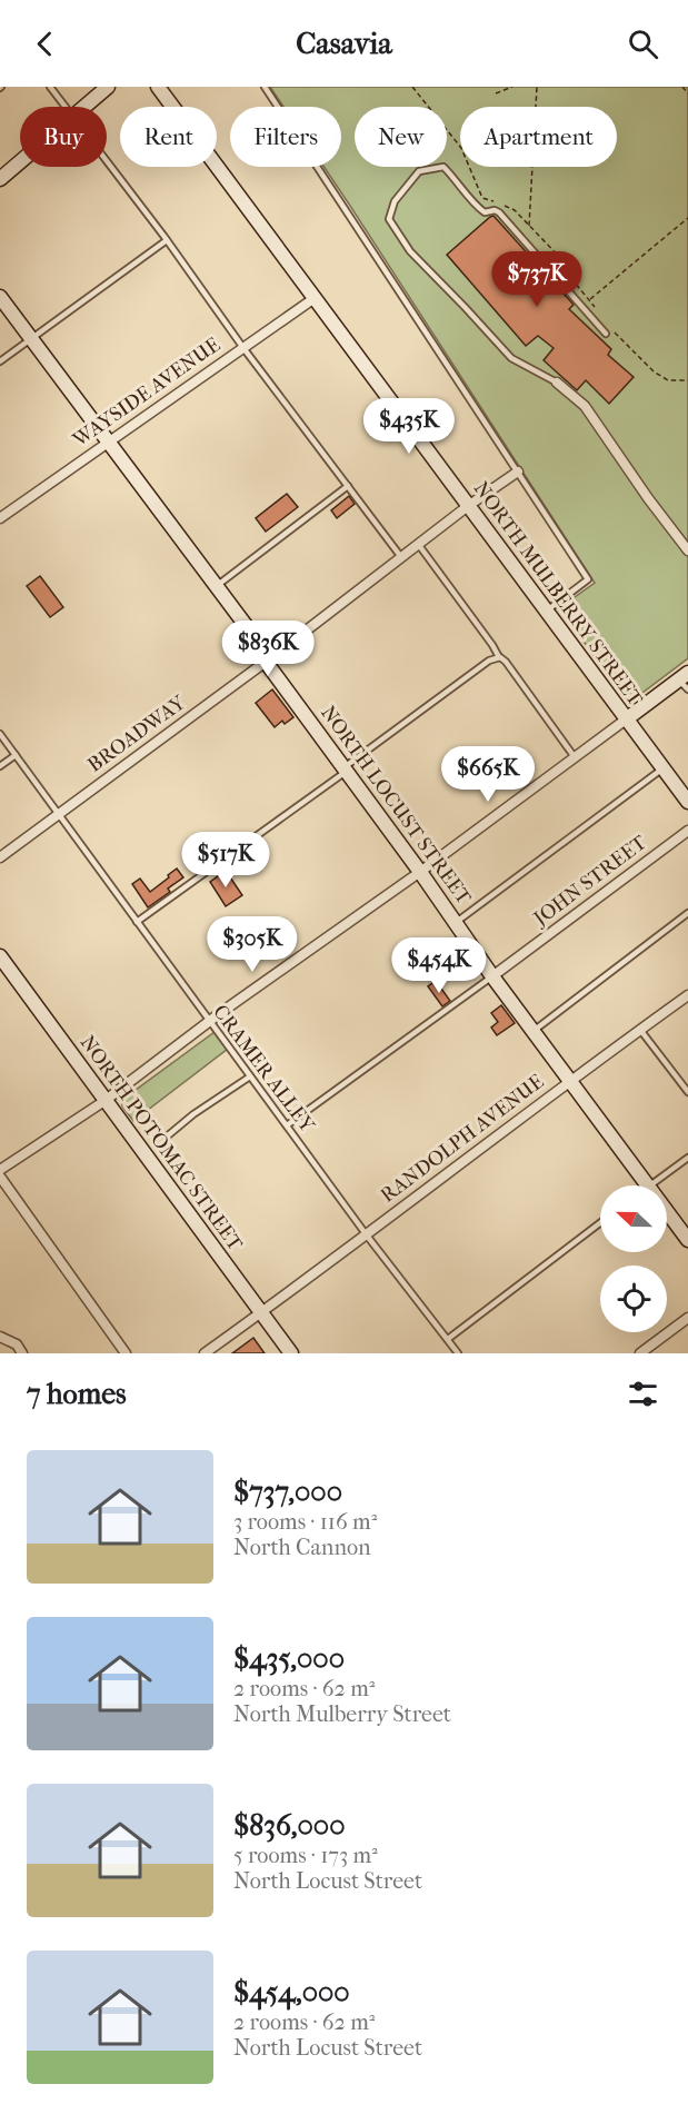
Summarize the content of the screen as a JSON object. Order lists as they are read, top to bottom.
{
  "streets": {
    "main road": ["NORTH MULBERRY STREET", "NORTH LOCUST STREET", "NORTH POTOMAC STREET"],
    "street": [
      "WAYSIDE AVENUE",
      "BROADWAY",
      "JOHN STREET",
      "RANDOLPH AVENUE"
    ],
    "lane": ["CRAMER ALLEY"]
  },
  "crossings": [
    ["WAYSIDE AVENUE", "NORTH MULBERRY STREET"],
    ["WAYSIDE AVENUE", "NORTH LOCUST STREET"],
    ["NORTH MULBERRY STREET", "BROADWAY"],
    ["BROADWAY", "NORTH LOCUST STREET"],
    ["BROADWAY", "CRAMER ALLEY"],
    ["NORTH LOCUST STREET", "JOHN STREET"],
    ["NORTH LOCUST STREET", "RANDOLPH AVENUE"],
    ["JOHN STREET", "CRAMER ALLEY"],
    ["CRAMER ALLEY", "RANDOLPH AVENUE"],
    ["RANDOLPH AVENUE", "NORTH POTOMAC STREET"]
  ],
  "north": "left",
  "page": {
    "header": "Casavia",
    "chip": [
      "Buy",
      "Rent",
      "Filters",
      "New",
      "Apartment"
    ],
    "price": [
      "$737K",
      "$435K",
      "$836K",
      "$665K",
      "$517K",
      "$305K",
      "$454K"
    ],
    "heading": "7 homes",
    "list": [
      {
        "name": "$737,000",
        "note": "3 rooms · 116 m² · North Cannon"
      },
      {
        "name": "$435,000",
        "note": "2 rooms · 62 m² · North Mulberry Street"
      },
      {
        "name": "$836,000",
        "note": "5 rooms · 173 m² · North Locust Street"
      },
      {
        "name": "$454,000",
        "note": "2 rooms · 62 m² · North Locust Street"
      }
    ]
  }
}
